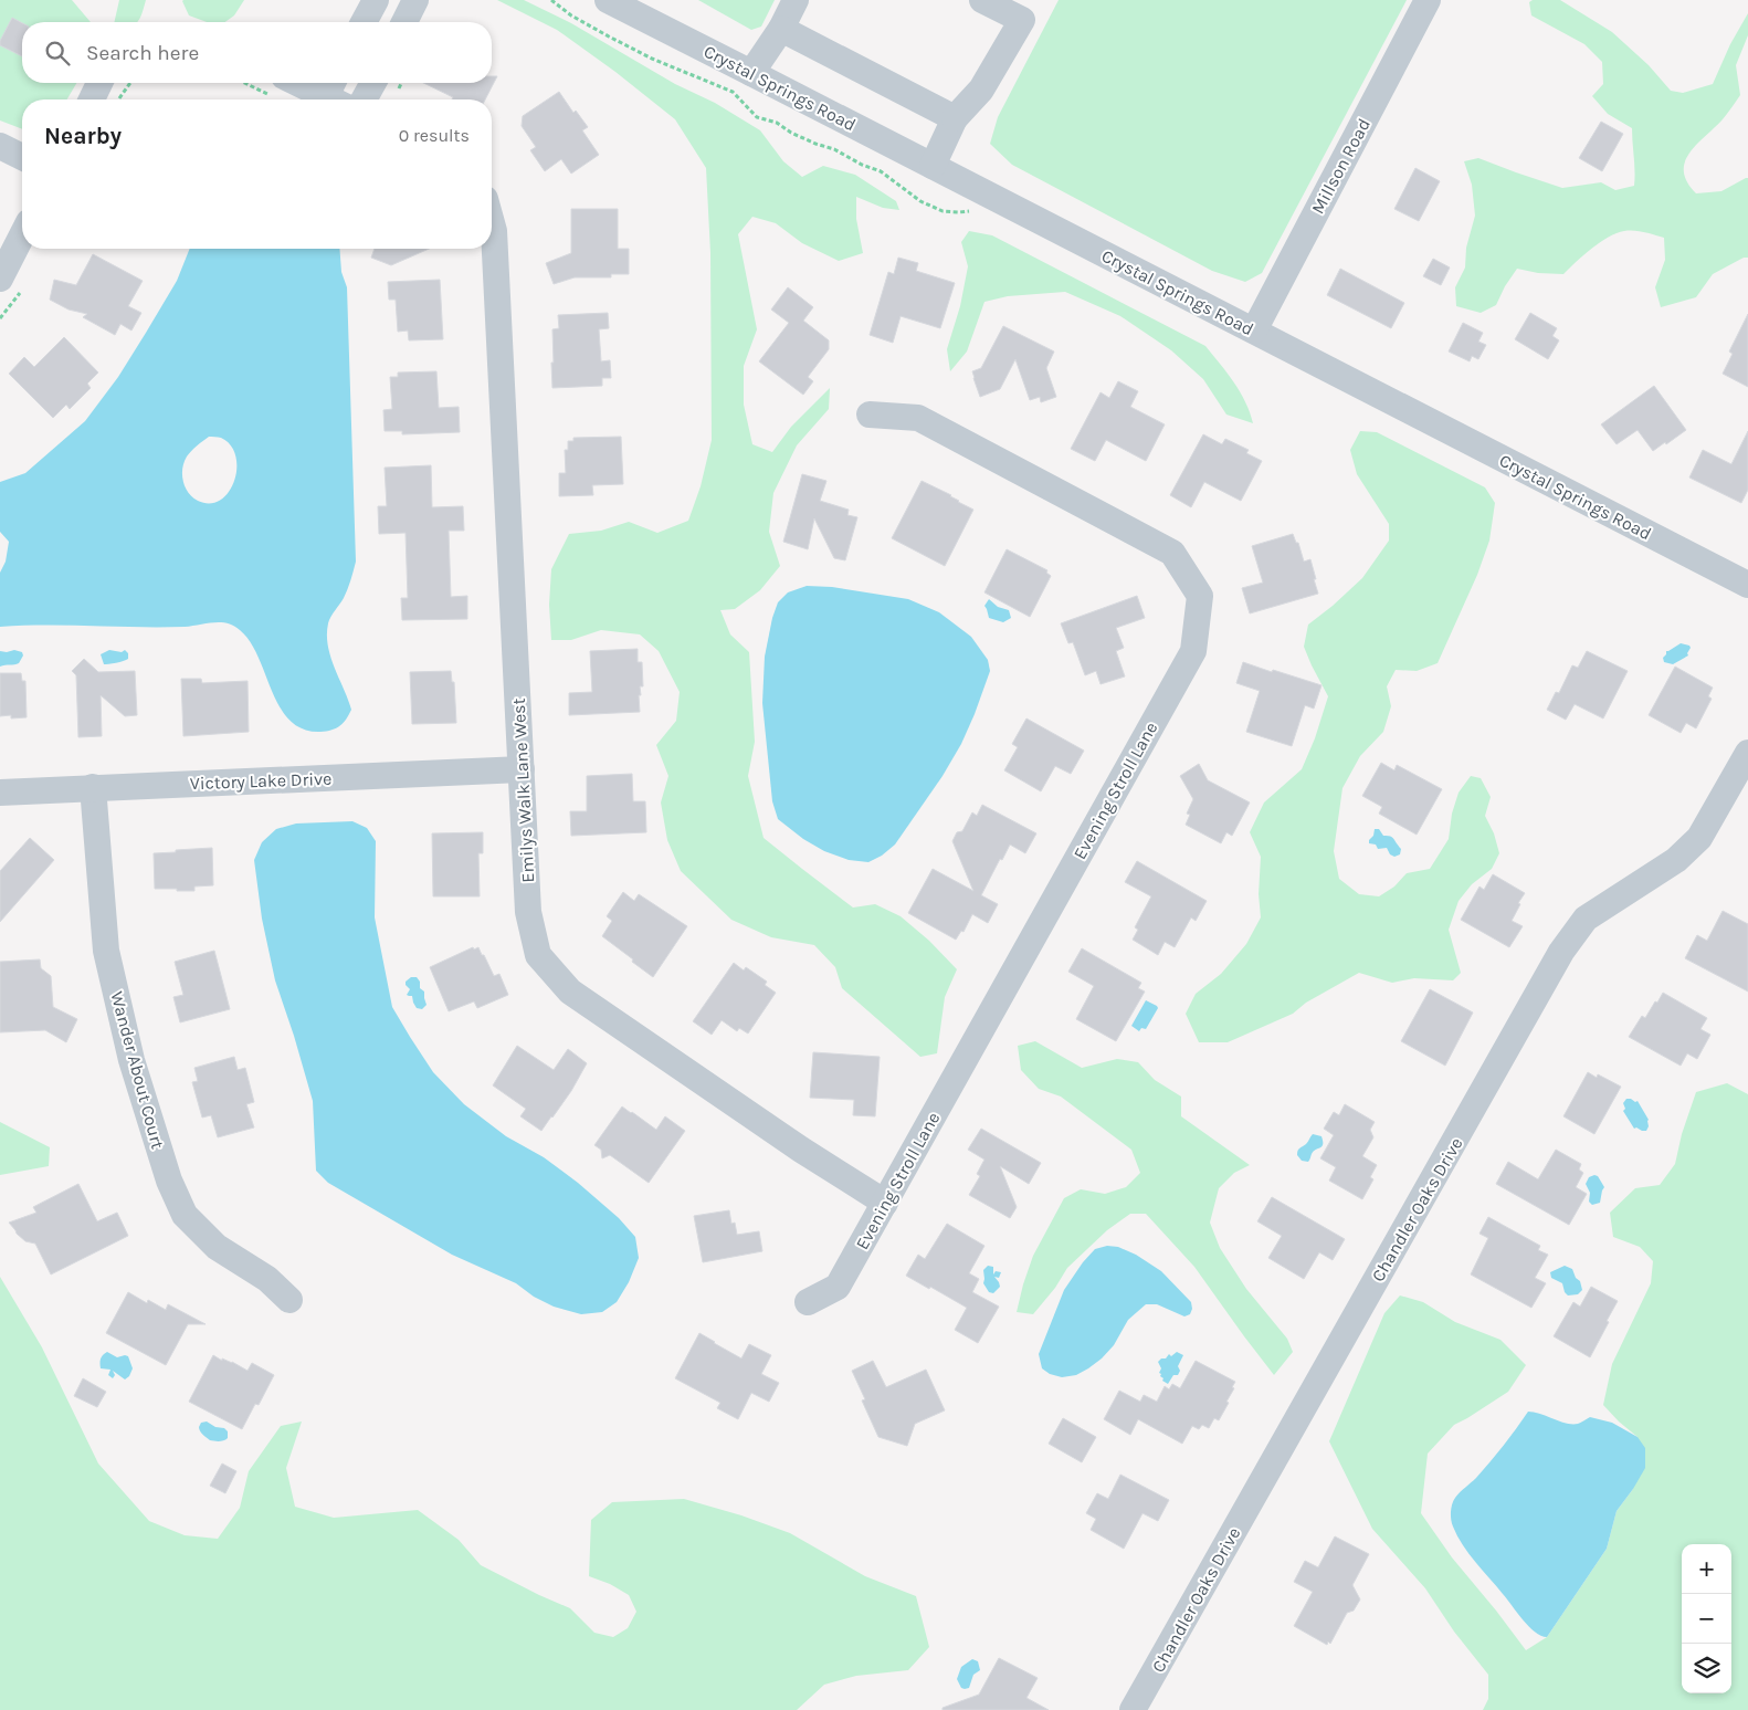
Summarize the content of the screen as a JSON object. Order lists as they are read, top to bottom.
{
  "streets": {
    "street": [
      "Crystal Springs Road",
      "Millson Road",
      "Victory Lake Drive",
      "Emilys Walk Lane West",
      "Evening Stroll Lane",
      "Wander About Court",
      "Chandler Oaks Drive"
    ]
  },
  "crossings": [
    ["Crystal Springs Road", "Millson Road"],
    ["Victory Lake Drive", "Emilys Walk Lane West"],
    ["Victory Lake Drive", "Wander About Court"],
    ["Emilys Walk Lane West", "Evening Stroll Lane"]
  ],
  "page": {
    "search": "Search here",
    "heading": ["Nearby", "0 results"],
    "map_buttons": ["+", "−"]
  }
}
